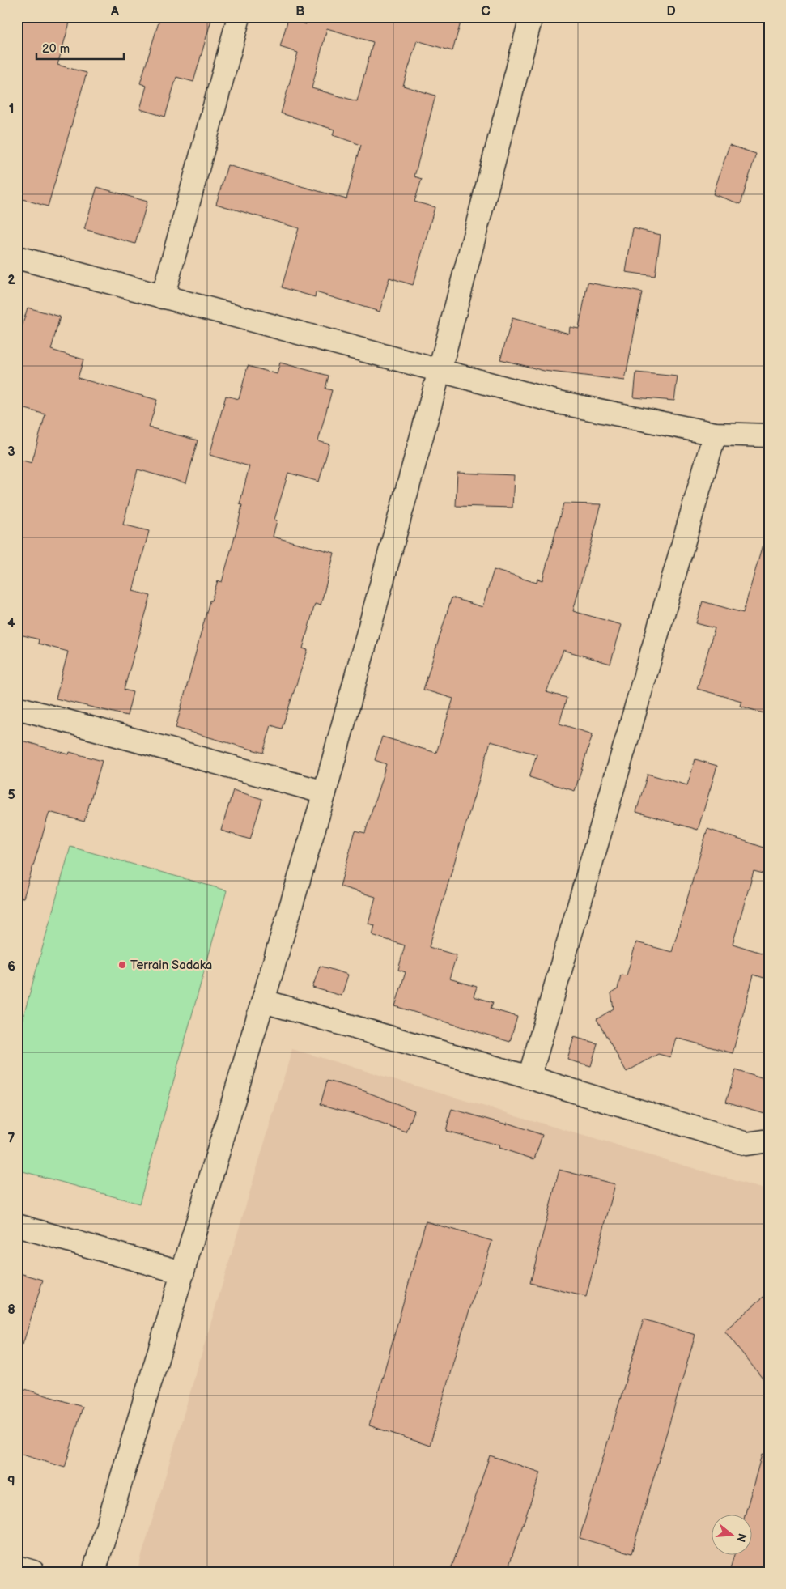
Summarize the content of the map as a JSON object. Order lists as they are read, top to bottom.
{
  "places": ["Terrain Sadaka"],
  "scale_bar": "20 m",
  "north": "right",
  "grid": {
    "columns": [
      "A",
      "B",
      "C",
      "D"
    ],
    "rows": [
      "1",
      "2",
      "3",
      "4",
      "5",
      "6",
      "7",
      "8",
      "9"
    ]
  }
}
